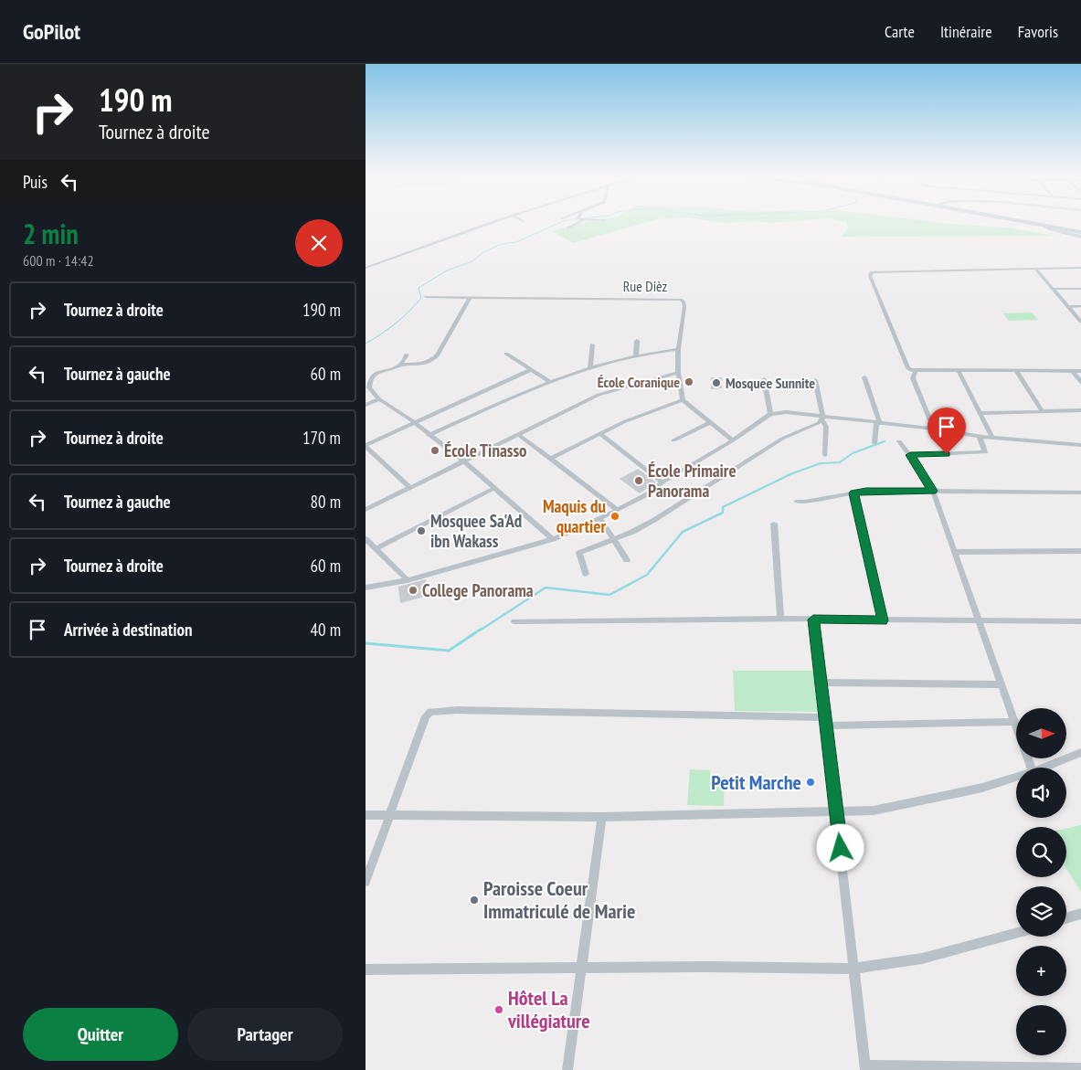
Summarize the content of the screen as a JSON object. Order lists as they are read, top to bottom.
{
  "streets": {
    "street": ["Rue Dièz"]
  },
  "places": [
    "École Coranique",
    "Mosquee Sunnite",
    "École Tinasso",
    "École Primaire Panorama",
    "Maquis du quartier",
    "Mosquee Sa'Ad ibn Wakass",
    "College Panorama",
    "Petit Marche",
    "Paroisse Coeur Immatriculé de Marie",
    "Hôtel La villégiature"
  ],
  "north": "right",
  "page": {
    "header": "GoPilot",
    "nav": ["Carte", "Itinéraire", "Favoris"],
    "turn": ["190 m", "Tournez à droite"],
    "then": "Puis",
    "heading": ["2 min", "600 m · 14:42"],
    "list": [
      {
        "name": "Tournez à droite",
        "value": "190 m"
      },
      {
        "name": "Tournez à gauche",
        "value": "60 m"
      },
      {
        "name": "Tournez à droite",
        "value": "170 m"
      },
      {
        "name": "Tournez à gauche",
        "value": "80 m"
      },
      {
        "name": "Tournez à droite",
        "value": "60 m"
      },
      {
        "name": "Arrivée à destination",
        "value": "40 m"
      }
    ],
    "map_buttons": ["+", "−"],
    "buttons": ["Quitter", "Partager"]
  }
}
